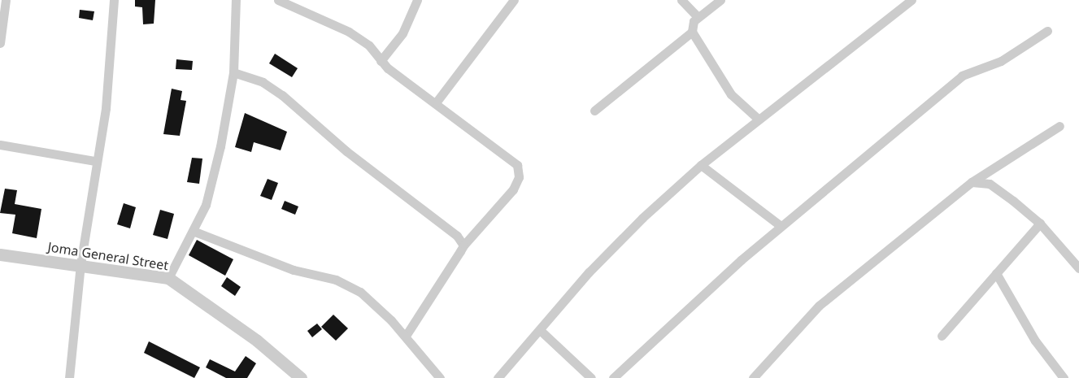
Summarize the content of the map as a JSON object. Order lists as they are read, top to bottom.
{
  "streets": {
    "street": ["Joma General Street"]
  }
}
